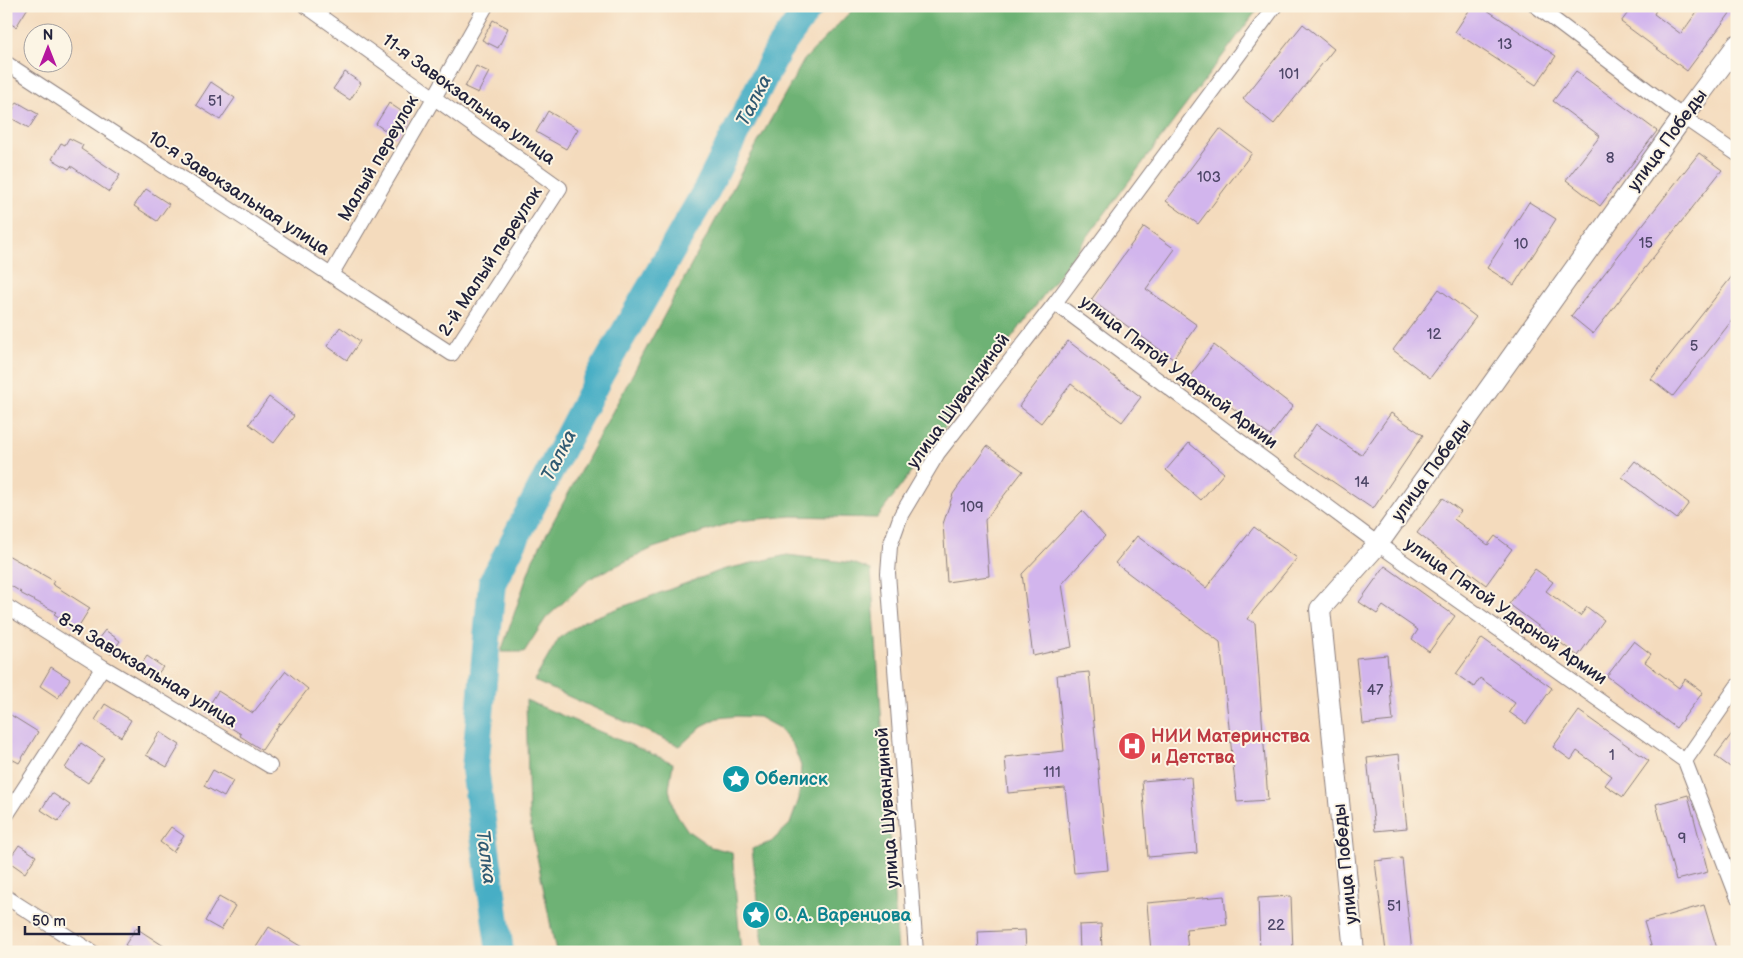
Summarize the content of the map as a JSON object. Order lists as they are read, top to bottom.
{
  "streets": {
    "street": [
      "11-я Завокзальная улица",
      "улица Победы",
      "Малый переулок",
      "10-я Завокзальная улица",
      "2-й Малый переулок",
      "улица Пятой Ударной Армии",
      "улица Шувандиной",
      "8-я Завокзальная улица"
    ]
  },
  "crossings": [
    ["11-я Завокзальная улица", "Малый переулок"],
    ["11-я Завокзальная улица", "2-й Малый переулок"],
    ["улица Победы", "улица Пятой Ударной Армии"],
    ["Малый переулок", "10-я Завокзальная улица"],
    ["10-я Завокзальная улица", "2-й Малый переулок"],
    ["улица Пятой Ударной Армии", "улица Шувандиной"]
  ],
  "water": ["Талка"],
  "places": {
    "hospital": ["НИИ Материнства и Детства"],
    "place": ["Обелиск", "О. А. Варенцова"]
  },
  "house_numbers": [
    "13",
    "101",
    "51",
    "8",
    "103",
    "15",
    "10",
    "12",
    "5",
    "14",
    "109",
    "47",
    "1",
    "111",
    "9",
    "51",
    "22"
  ],
  "scale_bar": "50 m",
  "north": "top"
}
